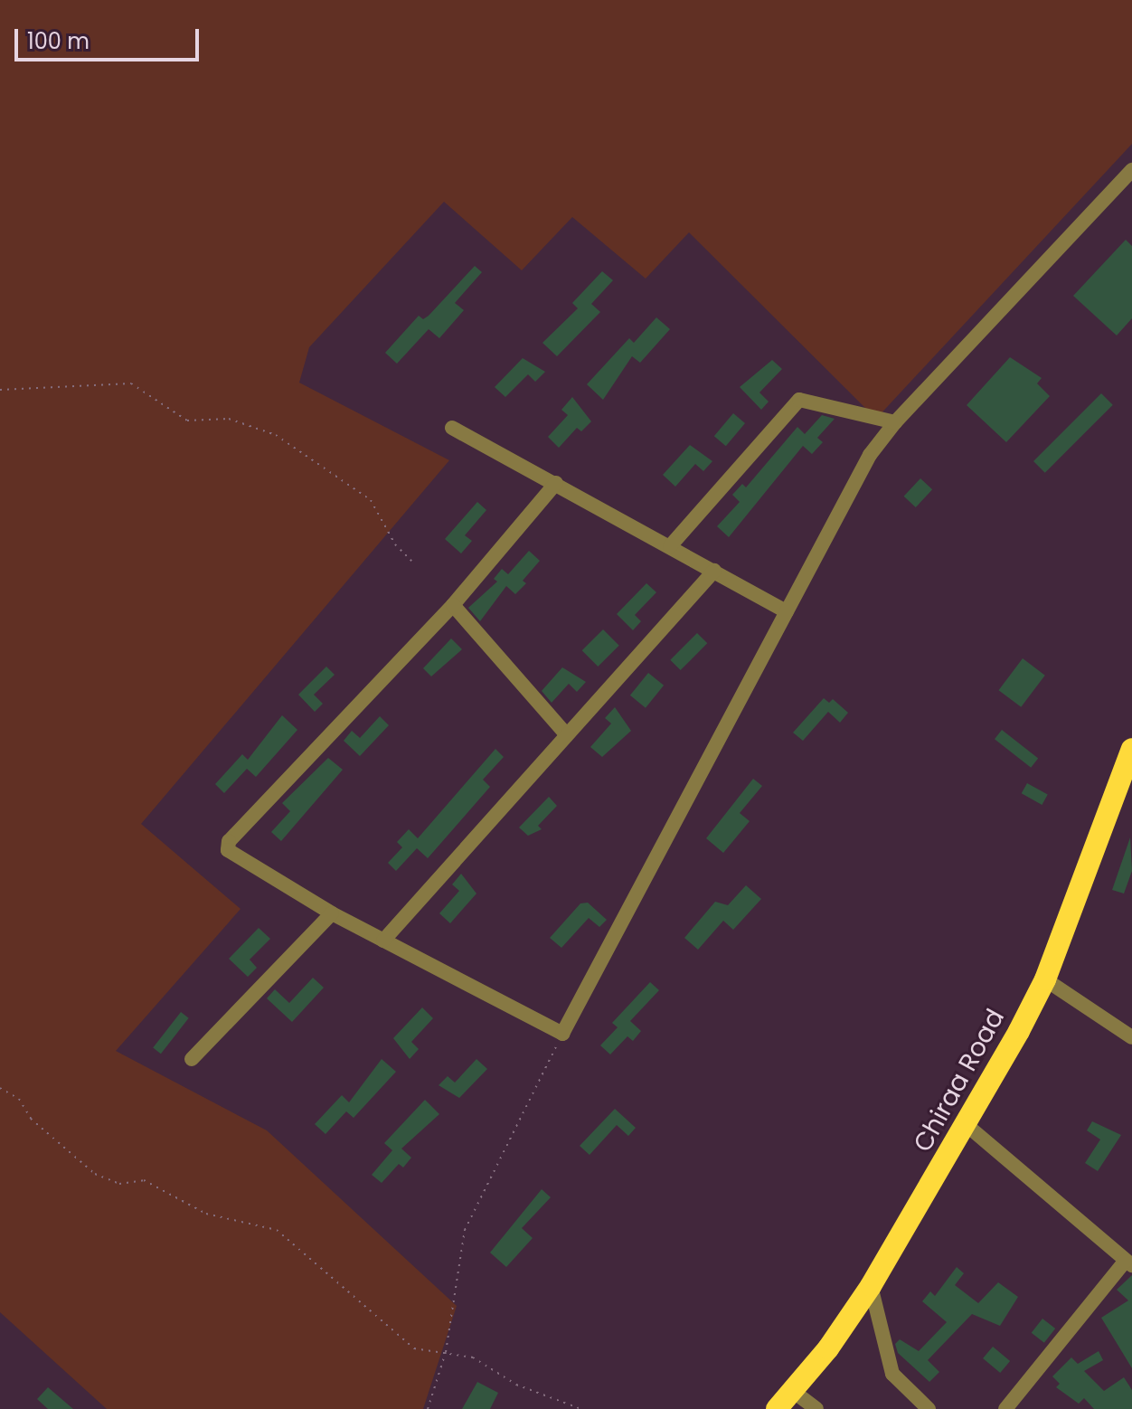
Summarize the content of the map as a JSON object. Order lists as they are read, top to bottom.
{
  "streets": {
    "highway": ["Chiraa Road"]
  },
  "scale_bar": "100 m"
}
